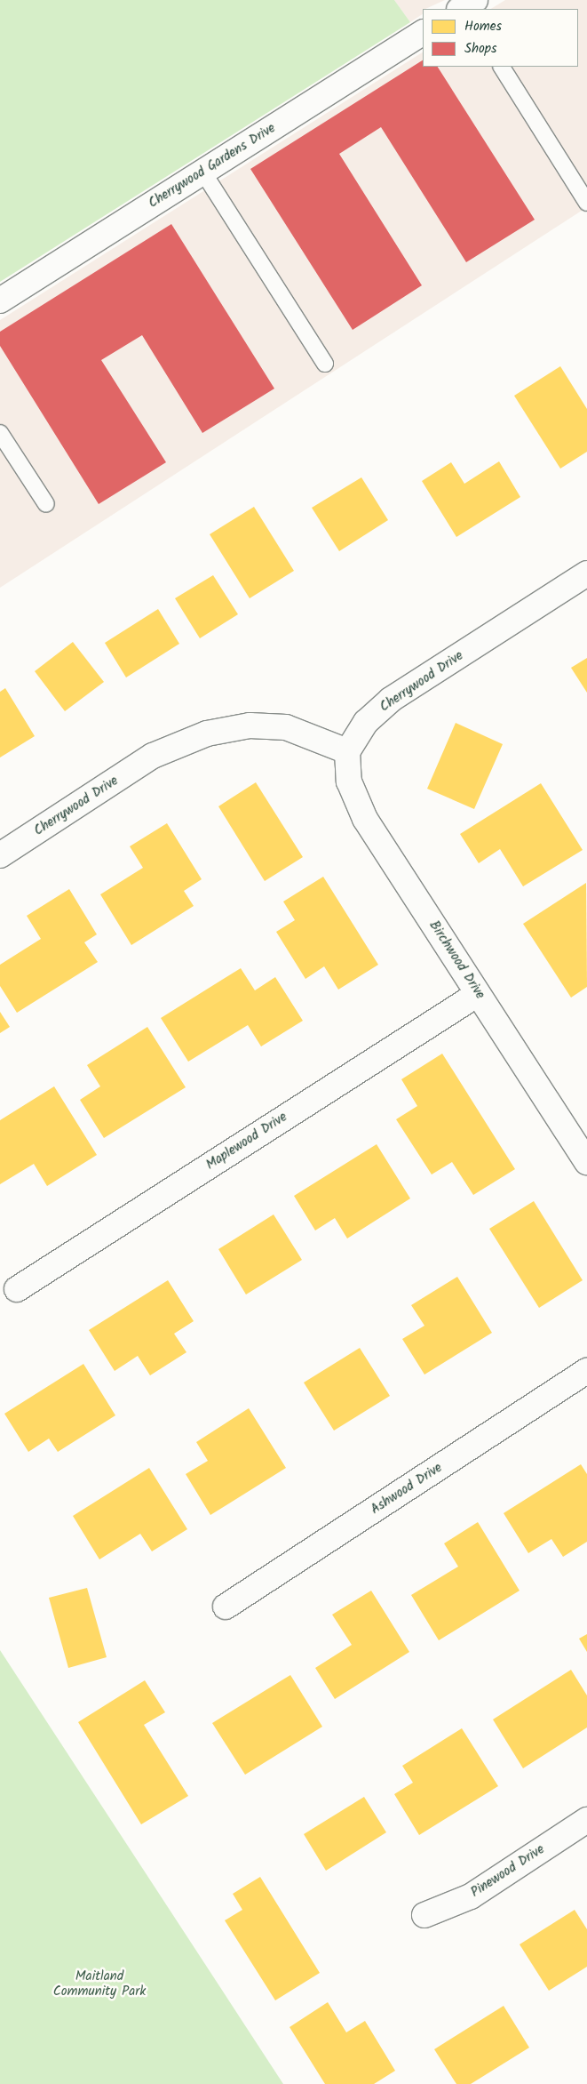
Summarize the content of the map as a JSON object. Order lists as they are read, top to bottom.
{
  "streets": {
    "street": [
      "Cherrywood Gardens Drive",
      "Cherrywood Drive",
      "Birchwood Drive",
      "Maplewood Drive",
      "Ashwood Drive",
      "Pinewood Drive"
    ]
  },
  "crossings": [
    ["Cherrywood Drive", "Birchwood Drive"],
    ["Birchwood Drive", "Maplewood Drive"]
  ],
  "parks": ["Maitland Community Park"],
  "legend": ["Homes", "Shops"]
}
